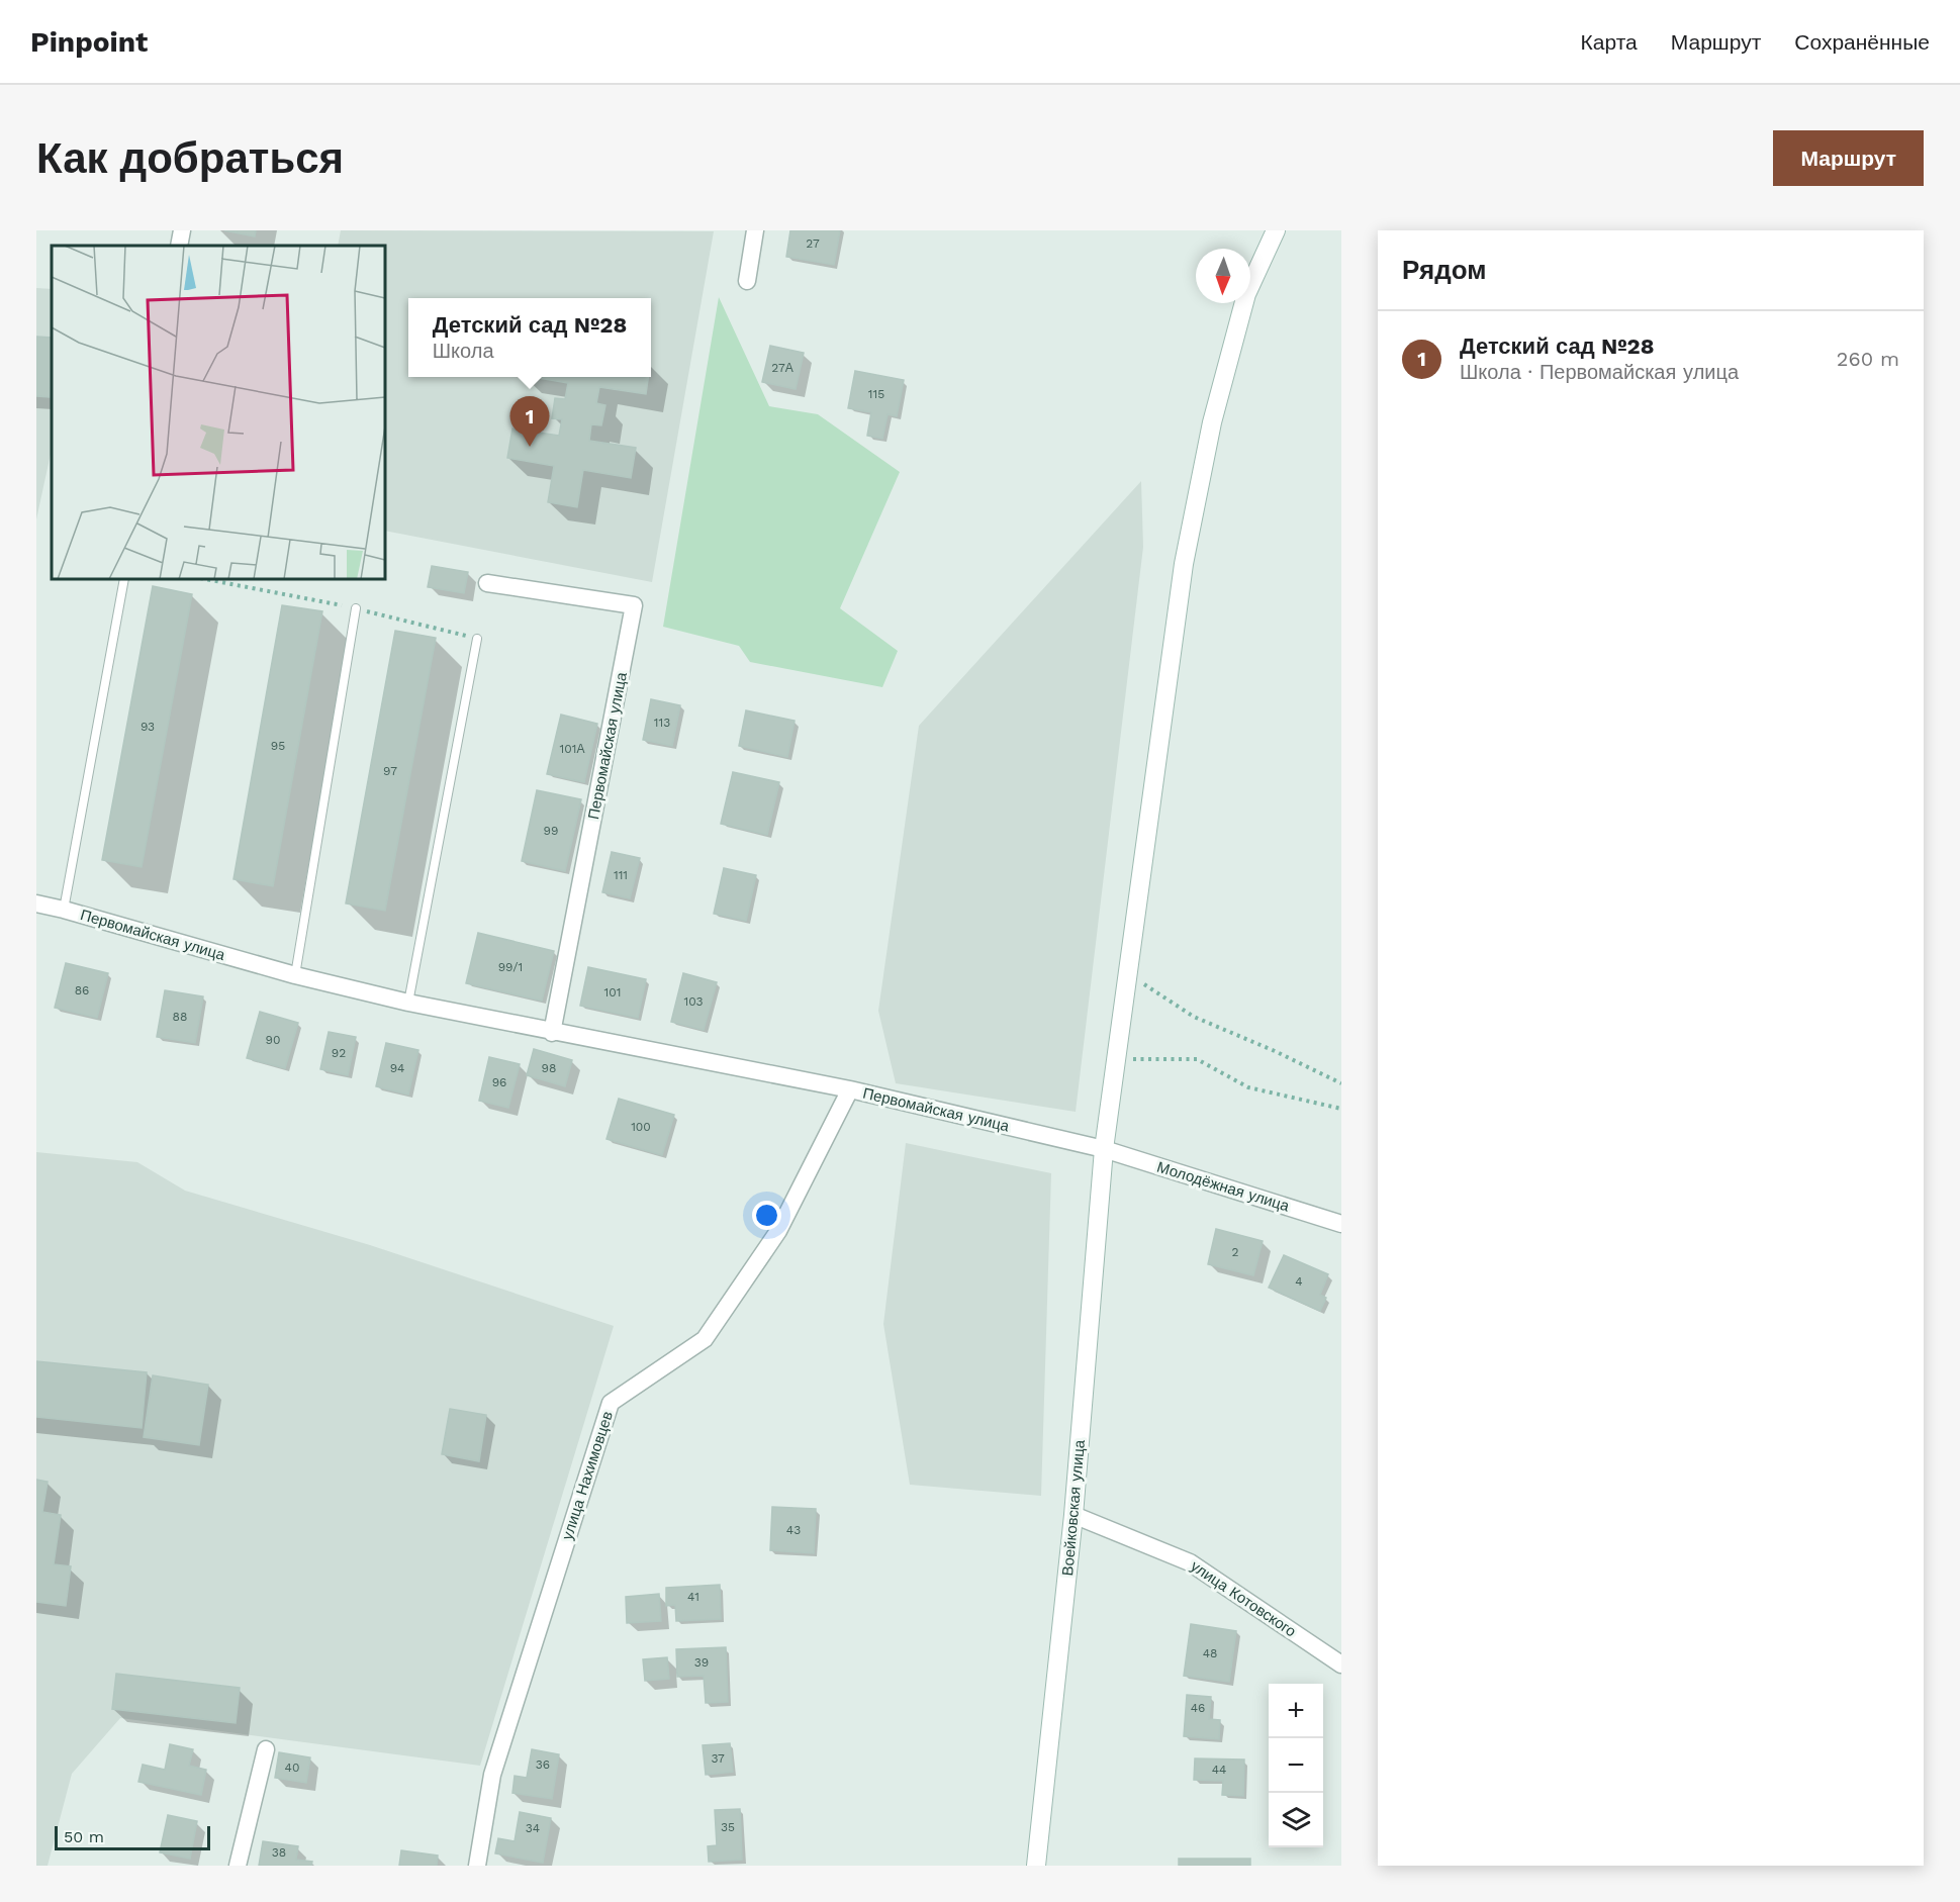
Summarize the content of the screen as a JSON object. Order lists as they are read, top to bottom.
{
  "streets": {
    "main road": ["Воейковская улица"],
    "street": [
      "Первомайская улица",
      "Молодёжная улица",
      "улица Нахимовцев",
      "улица Котовского"
    ]
  },
  "crossings": [
    ["Первомайская улица", "Молодёжная улица"],
    ["Первомайская улица", "улица Нахимовцев"],
    ["Первомайская улица", "Воейковская улица"],
    ["Молодёжная улица", "Воейковская улица"],
    ["Воейковская улица", "улица Котовского"]
  ],
  "house_numbers": [
    "27",
    "27А",
    "115",
    "113",
    "93",
    "95",
    "101А",
    "97",
    "99",
    "111",
    "99/1",
    "86",
    "101",
    "103",
    "88",
    "90",
    "92",
    "94",
    "98",
    "96",
    "100",
    "2",
    "4",
    "43",
    "41",
    "48",
    "39",
    "46",
    "37",
    "36",
    "40",
    "44",
    "35",
    "34",
    "38"
  ],
  "scale_bar": "50 m",
  "north": "bottom",
  "page": {
    "header": "Pinpoint",
    "nav": ["Карта", "Маршрут", "Сохранённые"],
    "buttons": "Маршрут",
    "title": "Как добраться",
    "heading": "Рядом",
    "popup": ["Детский сад №28", "Школа"],
    "list": [
      {
        "mark": "1",
        "name": "Детский сад №28",
        "note": "Школа · Первомайская улица",
        "value": "260 m"
      }
    ],
    "pins": "1",
    "map_buttons": ["+", "−"],
    "scale": "50 m"
  }
}
